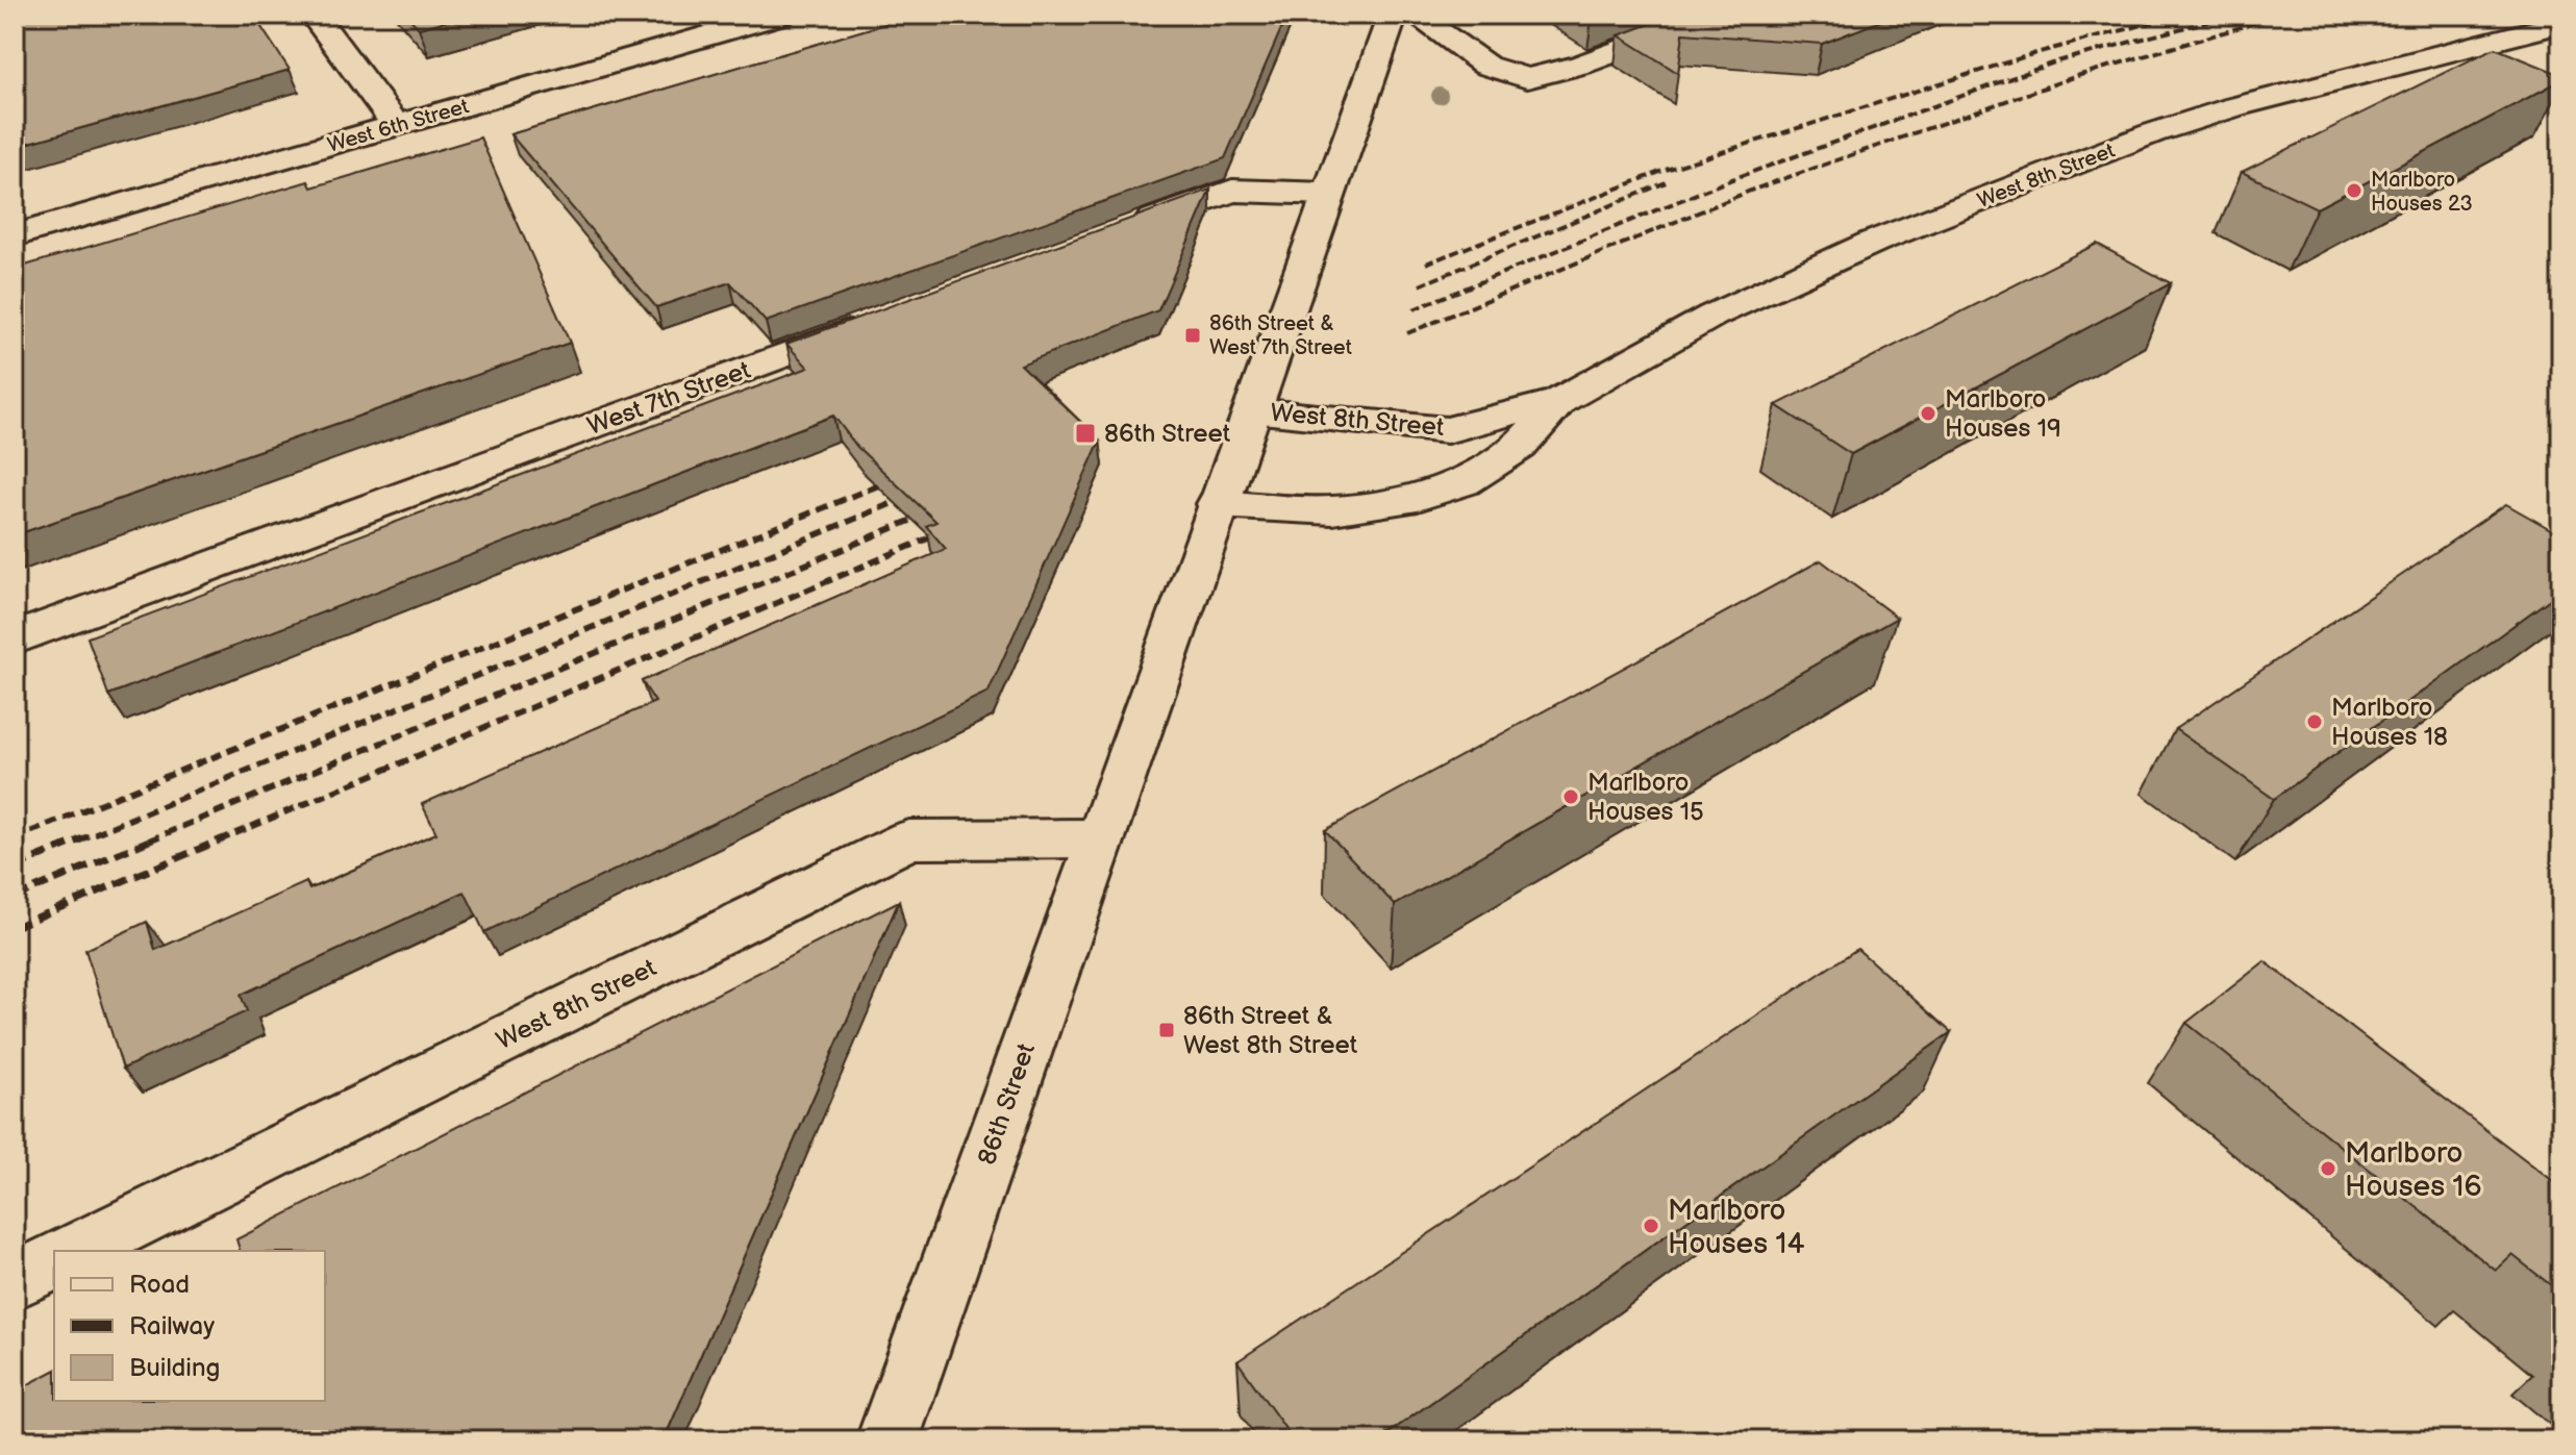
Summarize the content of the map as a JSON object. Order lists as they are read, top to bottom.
{
  "streets": {
    "street": [
      "West 6th Street",
      "West 8th Street",
      "West 7th Street",
      "86th Street"
    ]
  },
  "crossings": [
    ["West 8th Street", "86th Street"]
  ],
  "places": {
    "other": [
      "Marlboro Houses 23",
      "Marlboro Houses 19",
      "Marlboro Houses 18",
      "Marlboro Houses 15",
      "Marlboro Houses 16",
      "Marlboro Houses 14"
    ],
    "transit": ["86th Street & West 7th Street", "86th Street", "86th Street & West 8th Street"]
  },
  "legend": ["Road", "Railway", "Building"]
}
